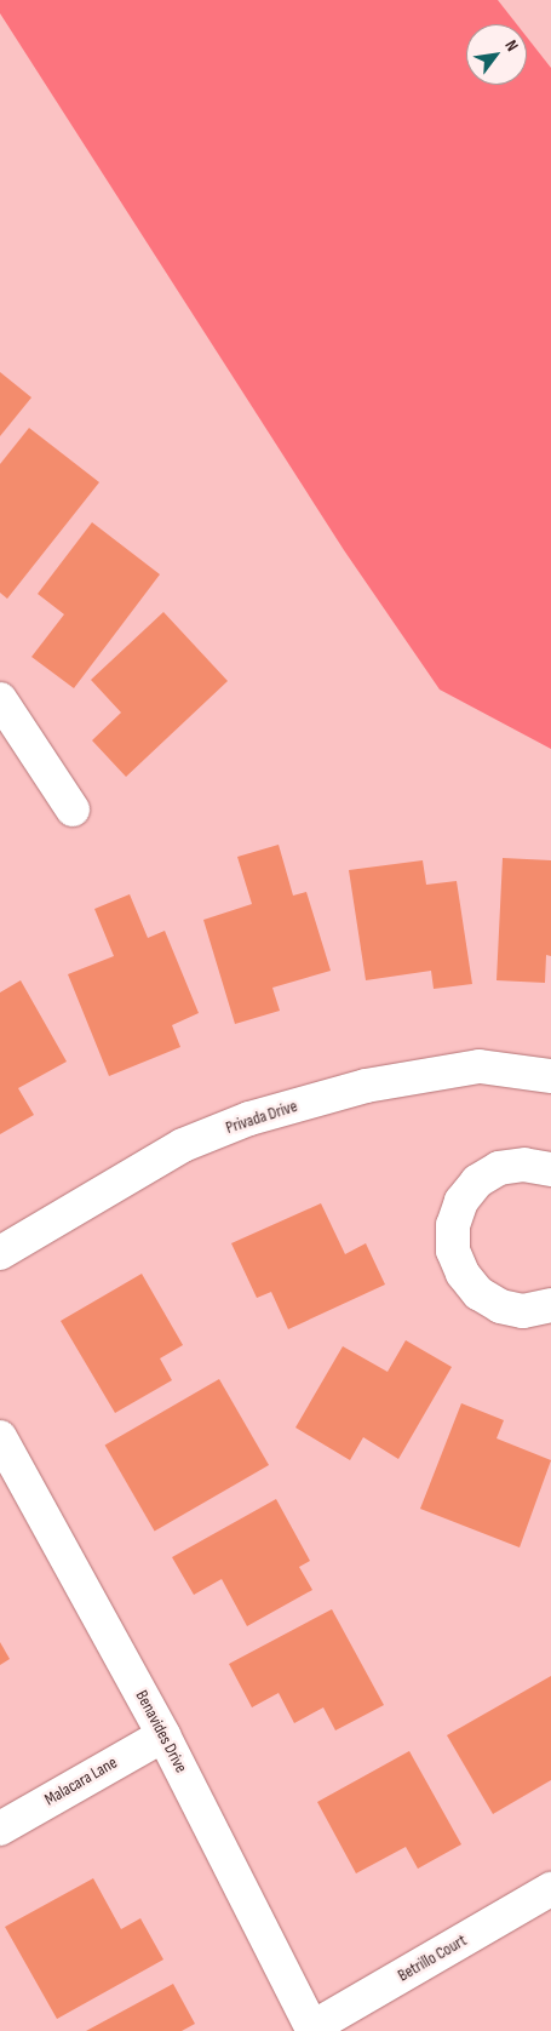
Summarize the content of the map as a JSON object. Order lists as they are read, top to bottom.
{
  "streets": {
    "street": [
      "Privada Drive",
      "Benavides Drive",
      "Malacara Lane",
      "Betrillo Court"
    ]
  },
  "crossings": [
    ["Benavides Drive", "Malacara Lane"],
    ["Benavides Drive", "Betrillo Court"]
  ],
  "north": "top right"
}
